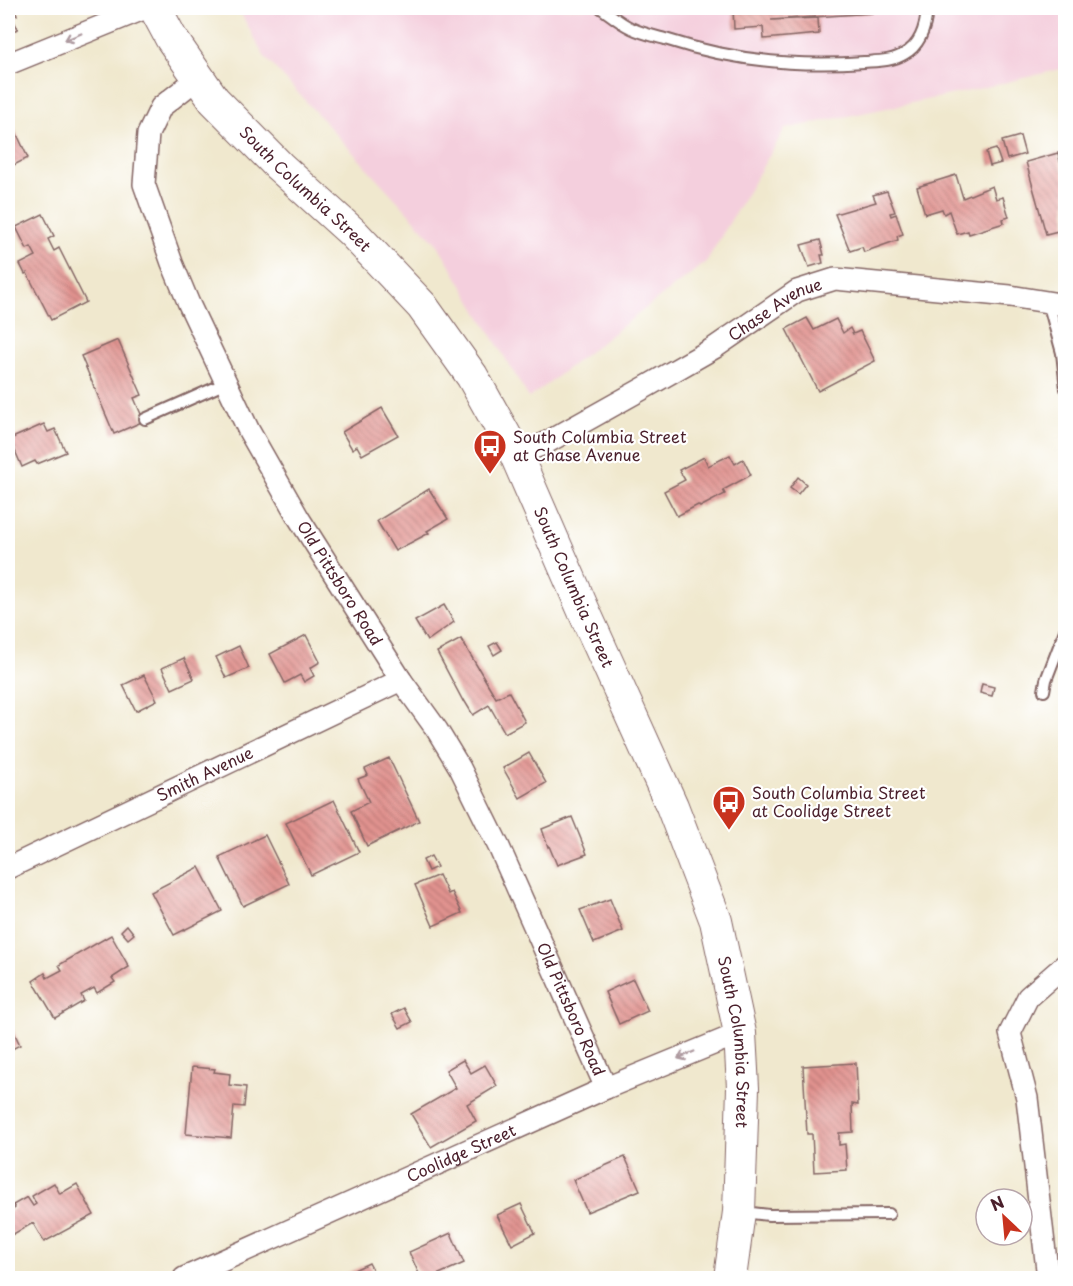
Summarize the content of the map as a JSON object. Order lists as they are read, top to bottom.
{
  "streets": {
    "main road": ["South Columbia Street"],
    "street": [
      "Chase Avenue",
      "Old Pittsboro Road",
      "Smith Avenue",
      "Coolidge Street"
    ]
  },
  "crossings": [
    ["South Columbia Street", "Chase Avenue"],
    ["South Columbia Street", "Old Pittsboro Road"],
    ["South Columbia Street", "Coolidge Street"],
    ["Old Pittsboro Road", "Smith Avenue"],
    ["Old Pittsboro Road", "Coolidge Street"]
  ],
  "places": {
    "bus stop": ["South Columbia Street at Chase Avenue", "South Columbia Street at Coolidge Street"]
  },
  "north": "top left"
}
